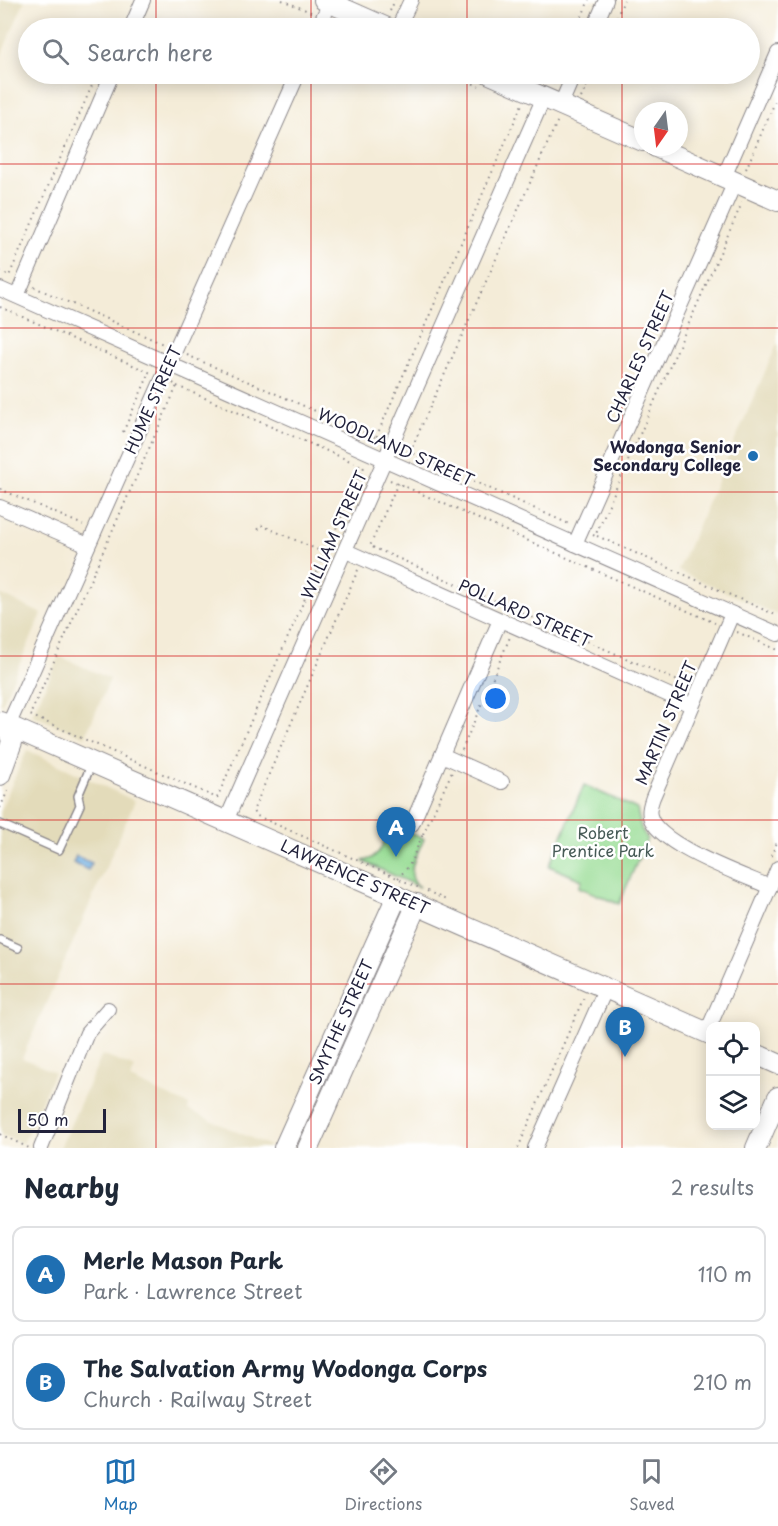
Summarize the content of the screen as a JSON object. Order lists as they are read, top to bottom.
{
  "streets": {
    "main road": ["HUME STREET", "LAWRENCE STREET", "SMYTHE STREET"],
    "street": [
      "CHARLES STREET",
      "WOODLAND STREET",
      "WILLIAM STREET",
      "POLLARD STREET",
      "MARTIN STREET"
    ]
  },
  "crossings": [
    ["CHARLES STREET", "WOODLAND STREET"],
    ["HUME STREET", "WOODLAND STREET"],
    ["HUME STREET", "LAWRENCE STREET"],
    ["WOODLAND STREET", "WILLIAM STREET"],
    ["WOODLAND STREET", "MARTIN STREET"],
    ["WILLIAM STREET", "POLLARD STREET"],
    ["WILLIAM STREET", "LAWRENCE STREET"],
    ["POLLARD STREET", "MARTIN STREET"],
    ["LAWRENCE STREET", "SMYTHE STREET"]
  ],
  "parks": ["Robert Prentice Park"],
  "places": ["Wodonga Senior Secondary College"],
  "scale_bar": "50 m",
  "north": "bottom",
  "page": {
    "search": "Search here",
    "pins": ["A", "B"],
    "scale": "50 m",
    "heading": ["Nearby", "2 results"],
    "list": [
      {
        "mark": "A",
        "name": "Merle Mason Park",
        "note": "Park · Lawrence Street",
        "value": "110 m"
      },
      {
        "mark": "B",
        "name": "The Salvation Army Wodonga Corps",
        "note": "Church · Railway Street",
        "value": "210 m"
      }
    ],
    "nav": ["Map", "Directions", "Saved"]
  }
}
